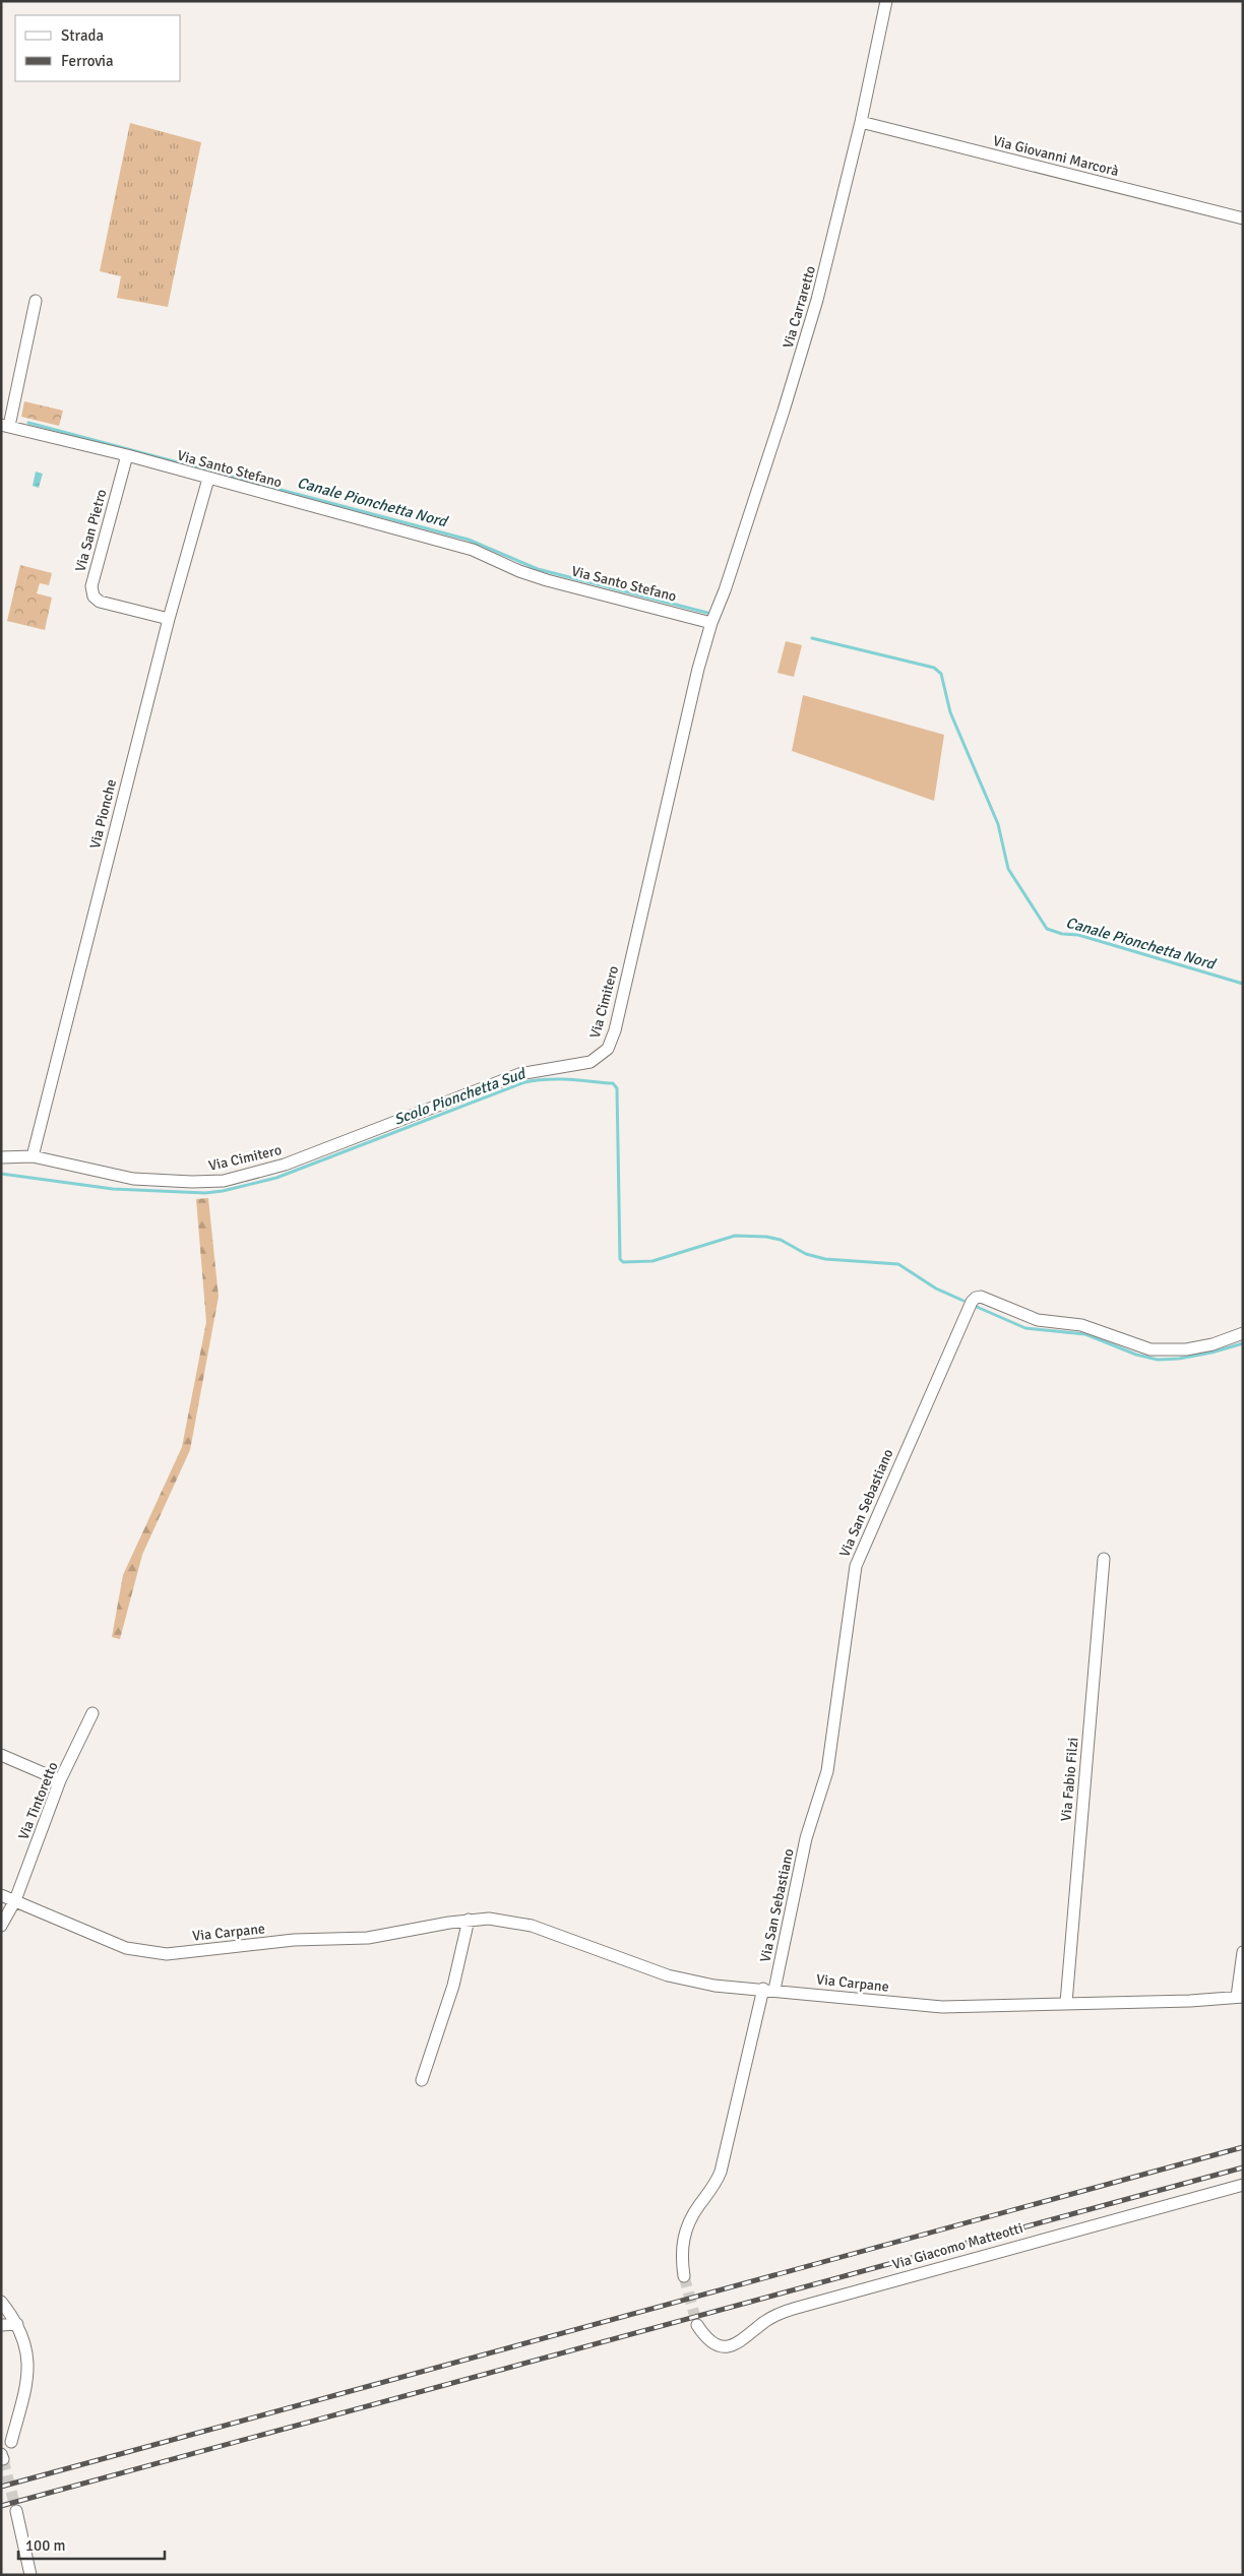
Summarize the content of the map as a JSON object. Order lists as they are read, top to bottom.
{
  "streets": {
    "street": [
      "Via Giovanni Marcorà",
      "Via Carraretto",
      "Via Santo Stefano",
      "Via San Pietro",
      "Via Pionche",
      "Via Cimitero",
      "Via San Sebastiano",
      "Via Fabio Filzi",
      "Via Tintoretto",
      "Via Carpane",
      "Via Giacomo Matteotti"
    ]
  },
  "crossings": [
    ["Via Giovanni Marcorà", "Via Carraretto"],
    ["Via Carraretto", "Via Santo Stefano"],
    ["Via Carraretto", "Via Cimitero"],
    ["Via Santo Stefano", "Via San Pietro"],
    ["Via Santo Stefano", "Via Pionche"],
    ["Via Santo Stefano", "Via Cimitero"],
    ["Via San Pietro", "Via Pionche"],
    ["Via Pionche", "Via Cimitero"],
    ["Via San Sebastiano", "Via Carpane"],
    ["Via Fabio Filzi", "Via Carpane"],
    ["Via Tintoretto", "Via Carpane"]
  ],
  "water": ["Canale Pionchetta Nord", "Scolo Pionchetta Sud"],
  "legend": ["Strada", "Ferrovia"],
  "scale_bar": "100 m"
}
